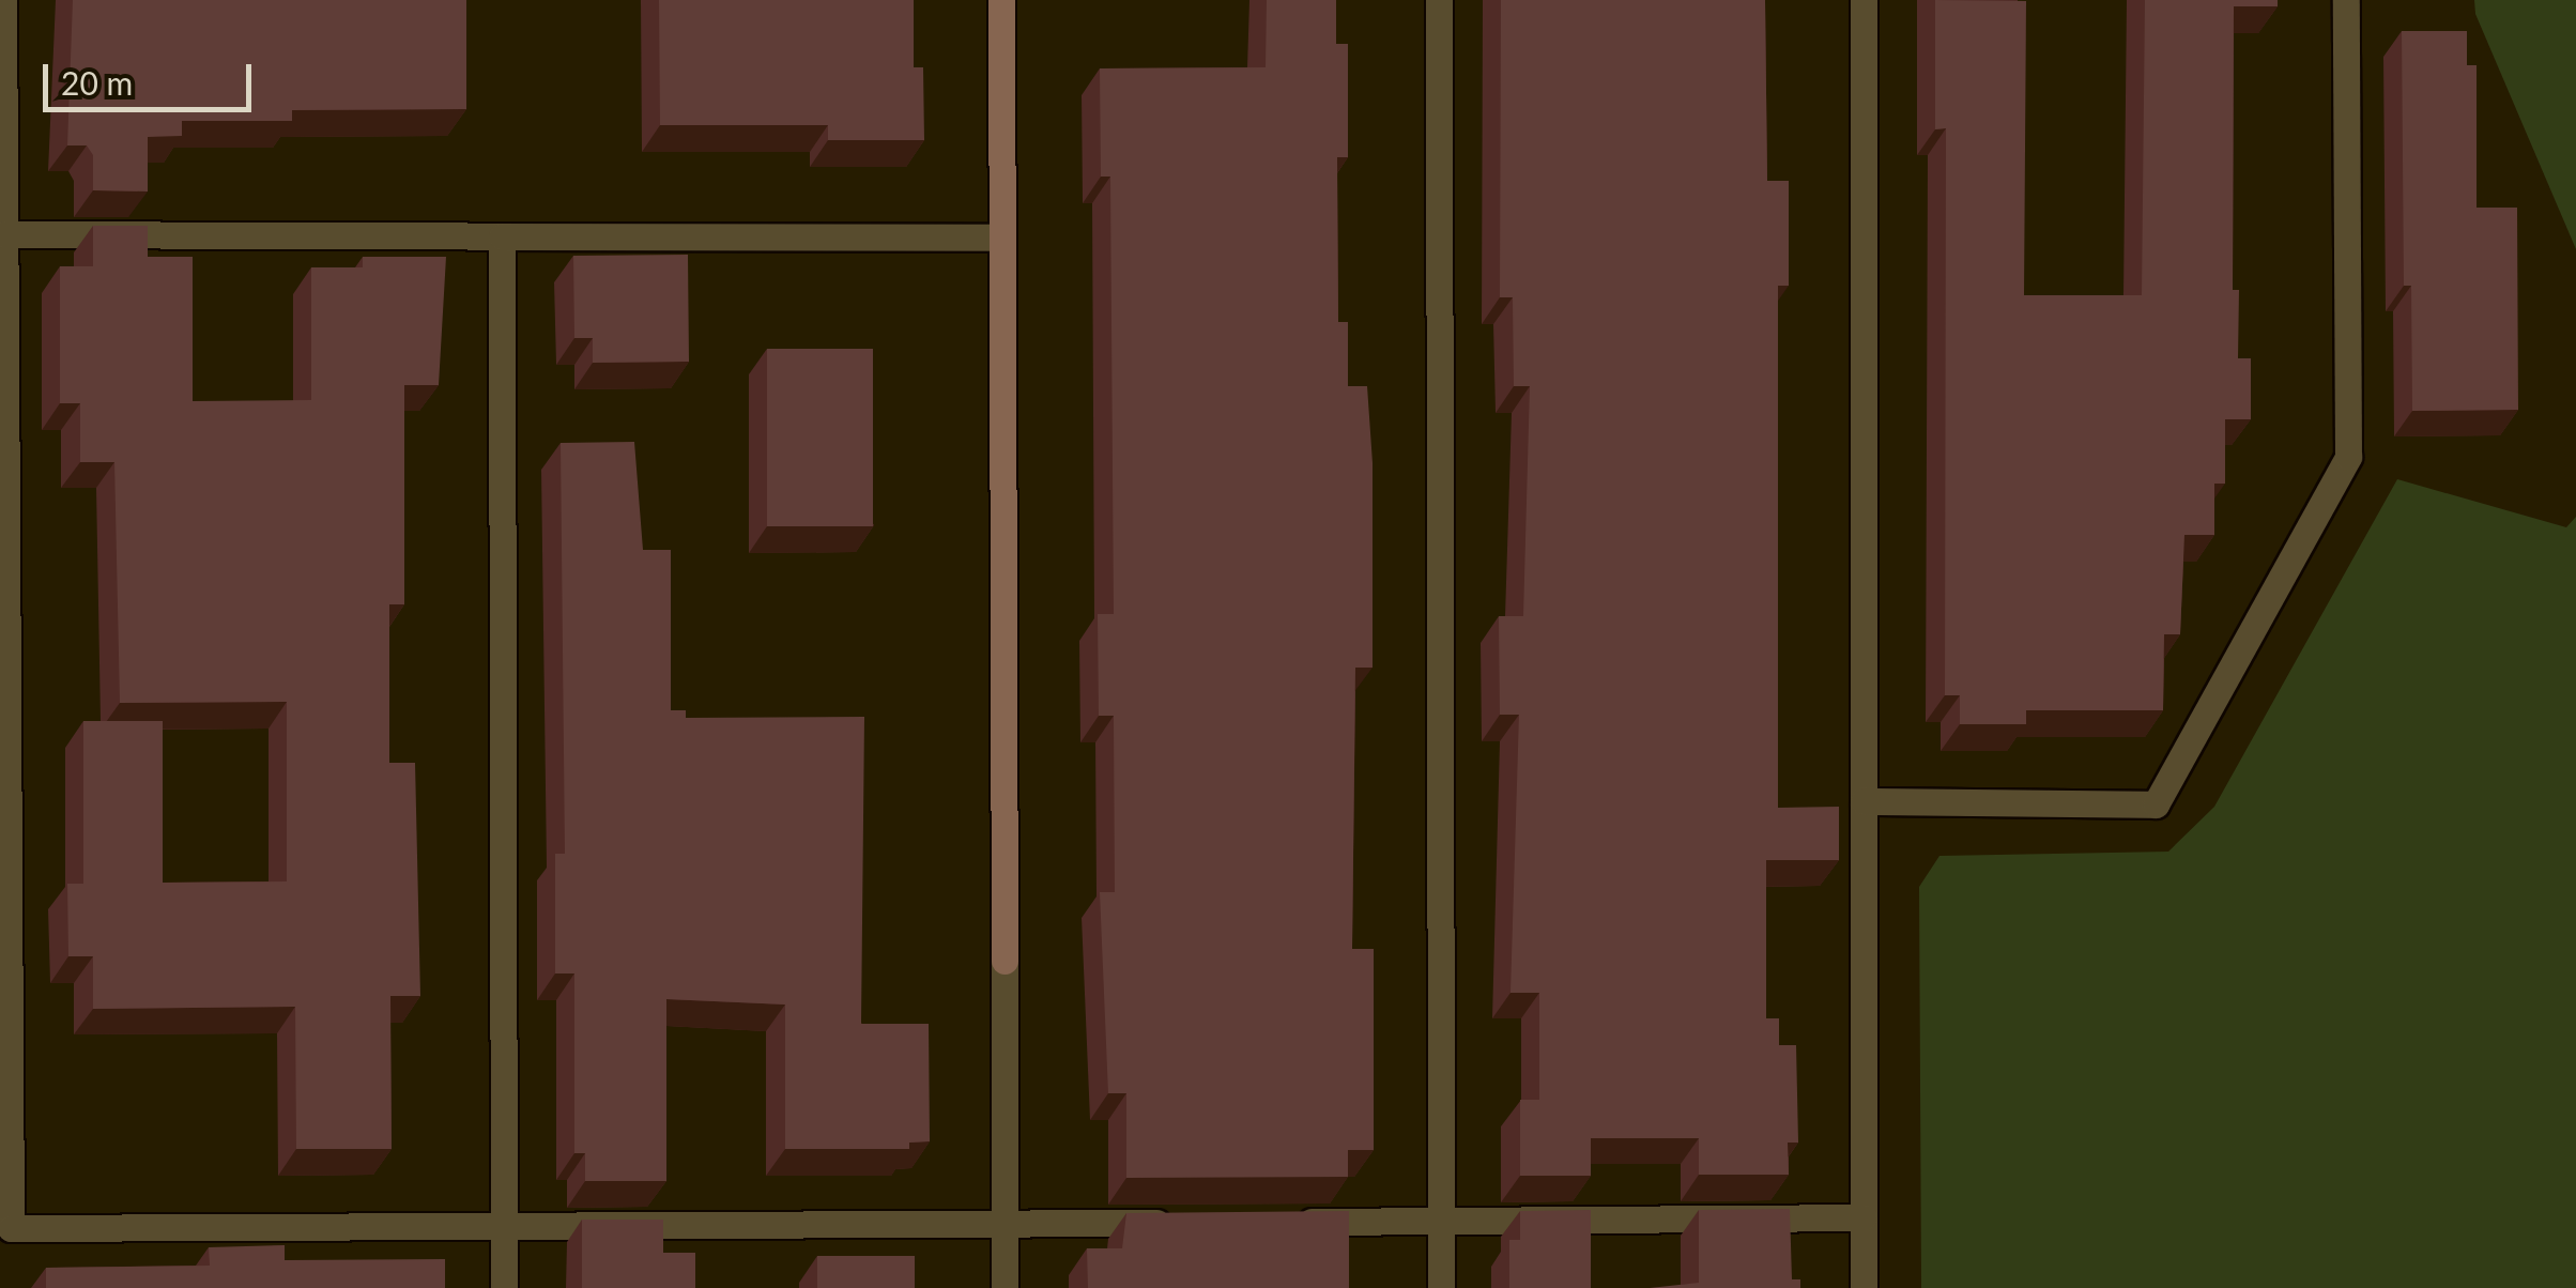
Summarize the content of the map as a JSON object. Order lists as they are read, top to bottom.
{
  "scale_bar": "20 m"
}
